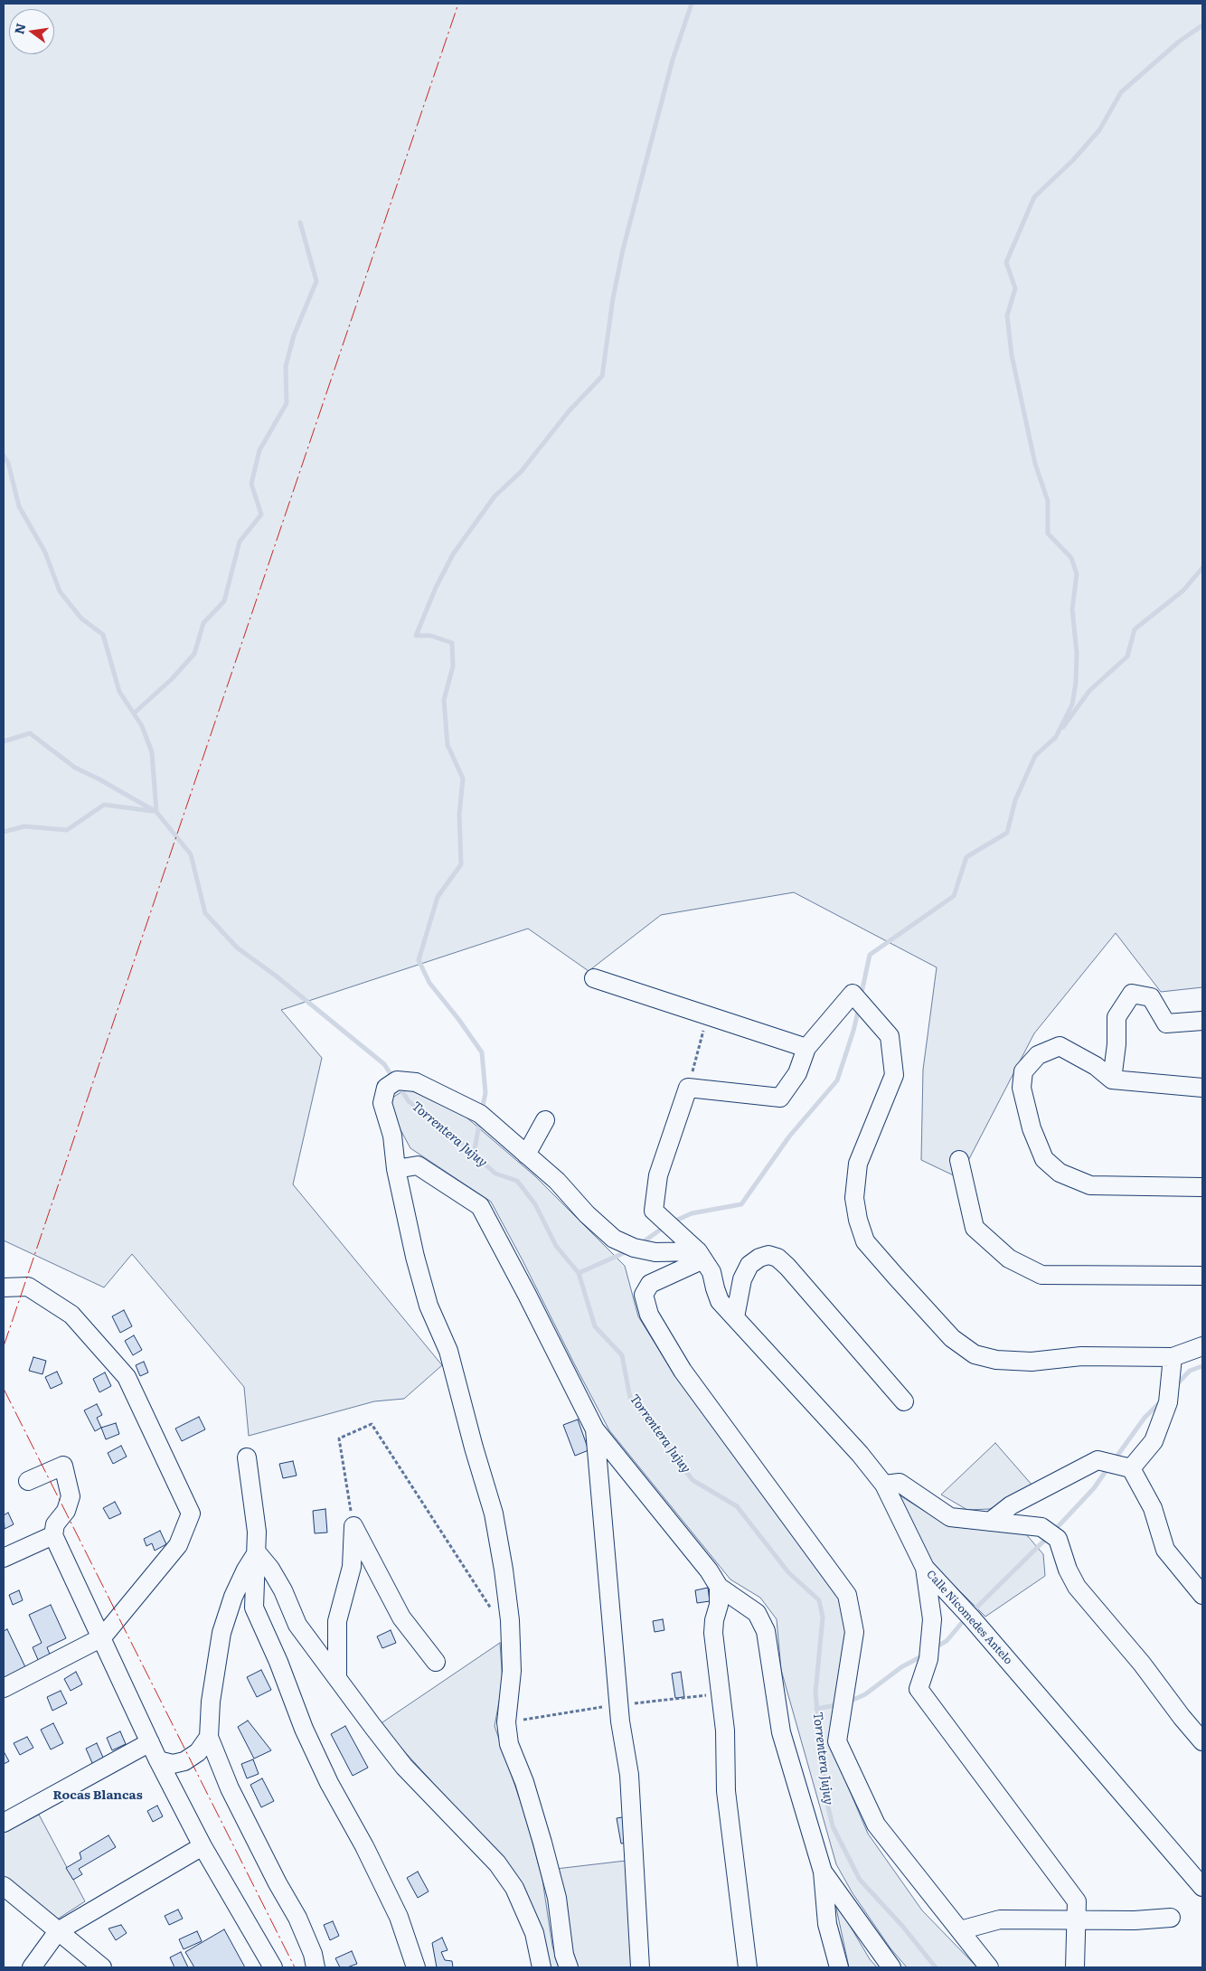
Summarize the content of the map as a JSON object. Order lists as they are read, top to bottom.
{
  "streets": {
    "street": ["Calle Nicomedes Antelo"]
  },
  "districts": ["Rocas Blancas"],
  "water": ["Torrentera Jujuy"],
  "north": "left"
}
